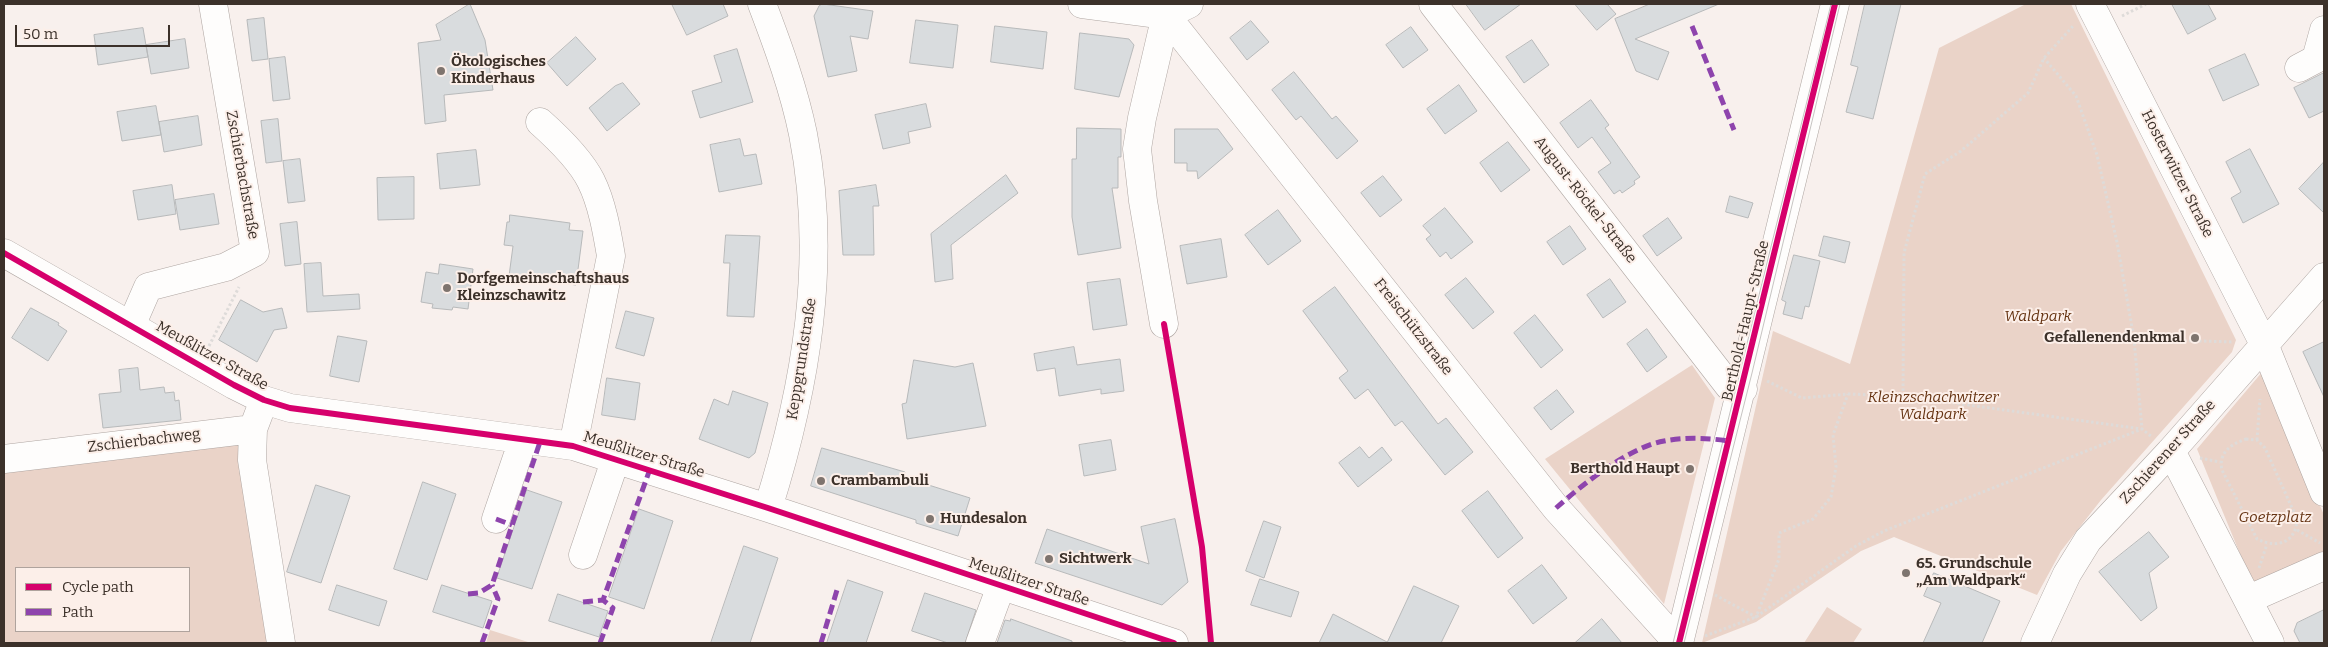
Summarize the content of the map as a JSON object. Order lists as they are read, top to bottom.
{
  "streets": {
    "street": [
      "Hosterwitzer Straße",
      "Zschierbachstraße",
      "August-Röckel-Straße",
      "Berthold-Haupt-Straße",
      "Freischützstraße",
      "Meußlitzer Straße",
      "Keppgrundstraße",
      "Zschierbachweg",
      "Zschierener Straße"
    ]
  },
  "crossings": [
    ["Hosterwitzer Straße", "Zschierener Straße"],
    ["Zschierbachstraße", "Meußlitzer Straße"],
    ["August-Röckel-Straße", "Berthold-Haupt-Straße"],
    ["Berthold-Haupt-Straße", "Freischützstraße"],
    ["Meußlitzer Straße", "Keppgrundstraße"]
  ],
  "parks": ["Waldpark", "Kleinzschachwitzer Waldpark", "Goetzplatz"],
  "places": [
    "Ökologisches Kinderhaus",
    "Dorfgemeinschaftshaus Kleinzschawitz",
    "Gefallenendenkmal",
    "Berthold Haupt",
    "Crambambuli",
    "Hundesalon",
    "Sichtwerk",
    "65. Grundschule „Am Waldpark“"
  ],
  "legend": ["Cycle path", "Path"],
  "scale_bar": "50 m"
}
